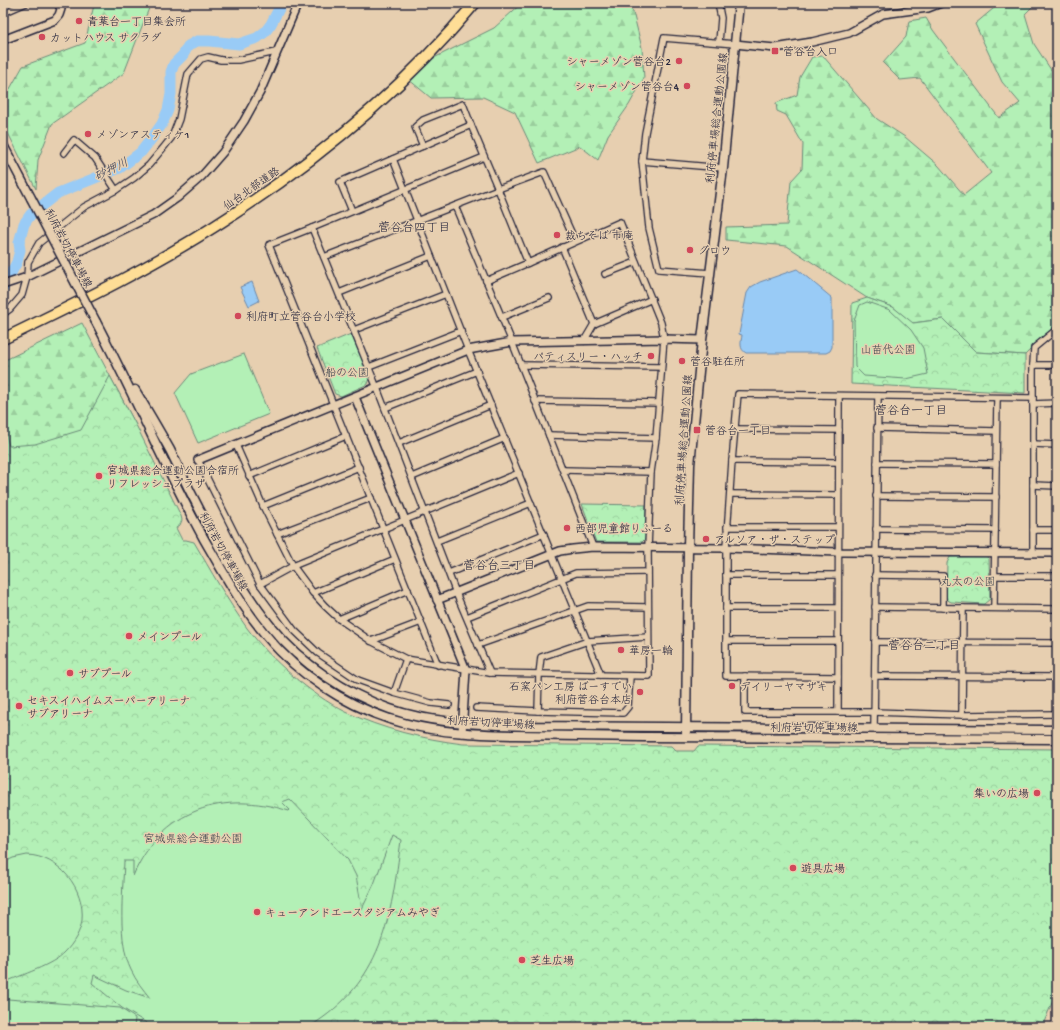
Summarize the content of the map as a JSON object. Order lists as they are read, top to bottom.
{
  "streets": {
    "highway": ["仙台北部道路"],
    "main road": ["利府停車場総合運動公園線", "利府岩切停車場線"]
  },
  "crossings": [
    ["利府停車場総合運動公園線", "利府岩切停車場線"]
  ],
  "districts": [
    "菅谷台四丁目",
    "菅谷台一丁目",
    "菅谷台三丁目",
    "菅谷台二丁目"
  ],
  "water": ["砂押川"],
  "parks": [
    "山苗代公園",
    "船の公園",
    "丸太の公園",
    "宮城県総合運動公園"
  ],
  "places": {
    "other": [
      "青葉台一丁目集会所",
      "カットハウス サクラダ",
      "シャーメゾン菅谷台2",
      "シャーメゾン菅谷台4",
      "メゾンアスティケ1",
      "裁ちそば 市庵",
      "グロウ",
      "利府町立菅谷台小学校",
      "パティスリー・ハッチ",
      "菅谷駐在所",
      "宮城県総合運動公園合宿所 リフレッシュプラザ",
      "西部児童館りふーる",
      "アルソア・ザ・ステップ",
      "メインプール",
      "華房一輪",
      "サブプール",
      "デイリーヤマザキ",
      "石窯パン工房 ばーすでい 利府菅谷台本店",
      "セキスイハイムスーパーアリーナ サブアリーナ",
      "集いの広場",
      "遊具広場",
      "キューアンドエースタジアムみやぎ",
      "芝生広場"
    ],
    "transit": ["菅谷台入口", "菅谷台一丁目"]
  }
}
